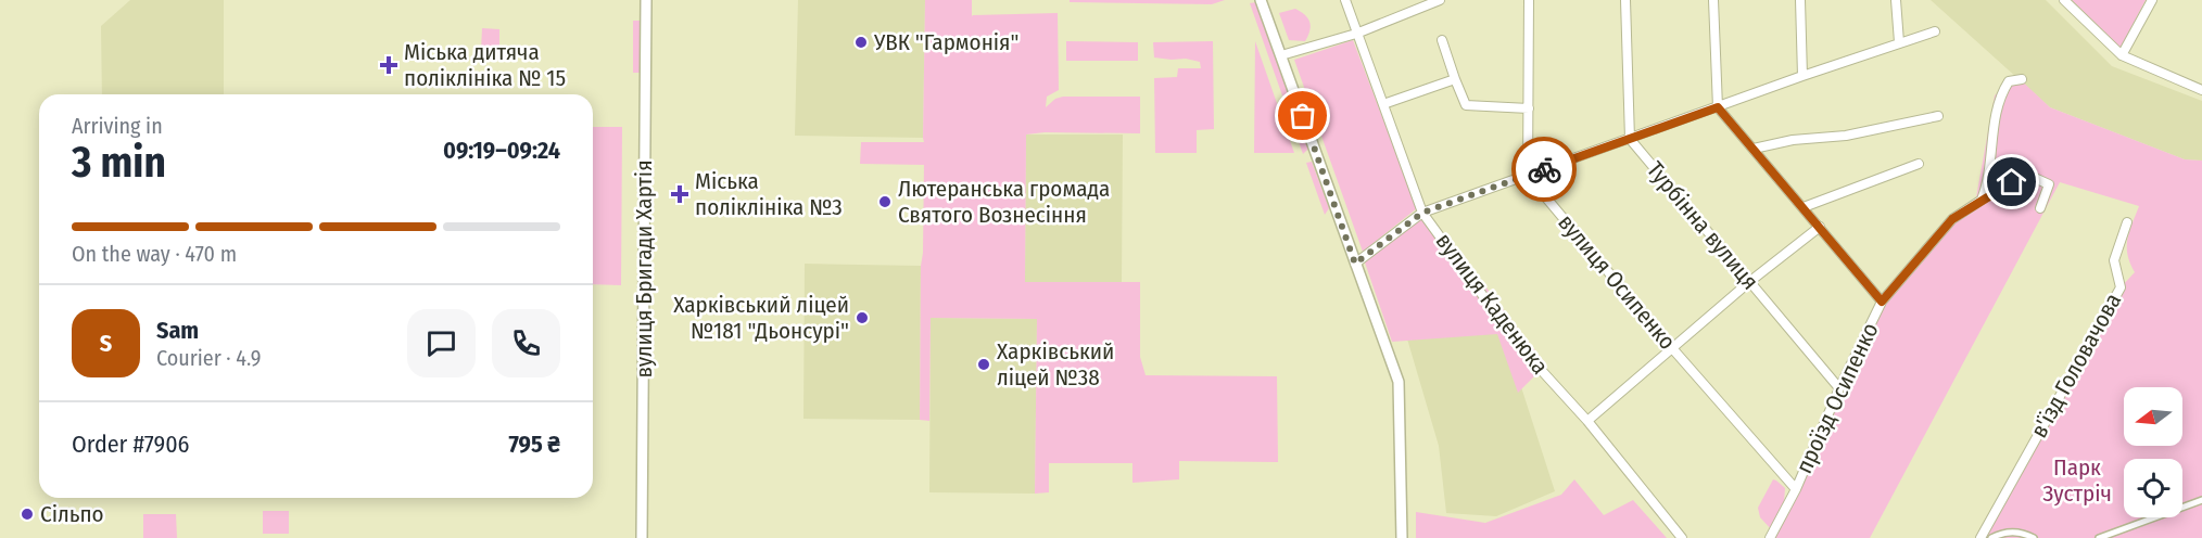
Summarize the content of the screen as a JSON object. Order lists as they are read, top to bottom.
{
  "streets": {
    "street": [
      "Турбінна вулиця",
      "вулиця Бригади Хартія",
      "вулиця Осипенко",
      "вулиця Каденюка",
      "в'їзд Головачова",
      "проїзд Осипенко"
    ]
  },
  "crossings": [
    ["Турбінна вулиця", "проїзд Осипенко"],
    ["вулиця Осипенко", "проїзд Осипенко"]
  ],
  "parks": ["Парк Зустріч"],
  "places": {
    "other": [
      "УВК \"Гармонія\"",
      "Лютеранська громада Святого Вознесіння",
      "Харківський ліцей №181 \"Дьонсурі\"",
      "Харківський ліцей №38",
      "Сільпо"
    ],
    "health": ["Міська дитяча поліклініка № 15", "Міська поліклініка №3"]
  },
  "north": "left",
  "page": {
    "heading": ["3 min", "Arriving in", "09:19–09:24"],
    "panel": [
      "Sam",
      "Courier · 4.9",
      "Order #7906",
      "795 ₴"
    ],
    "bar": "On the way · 470 m",
    "round": "S"
  }
}
